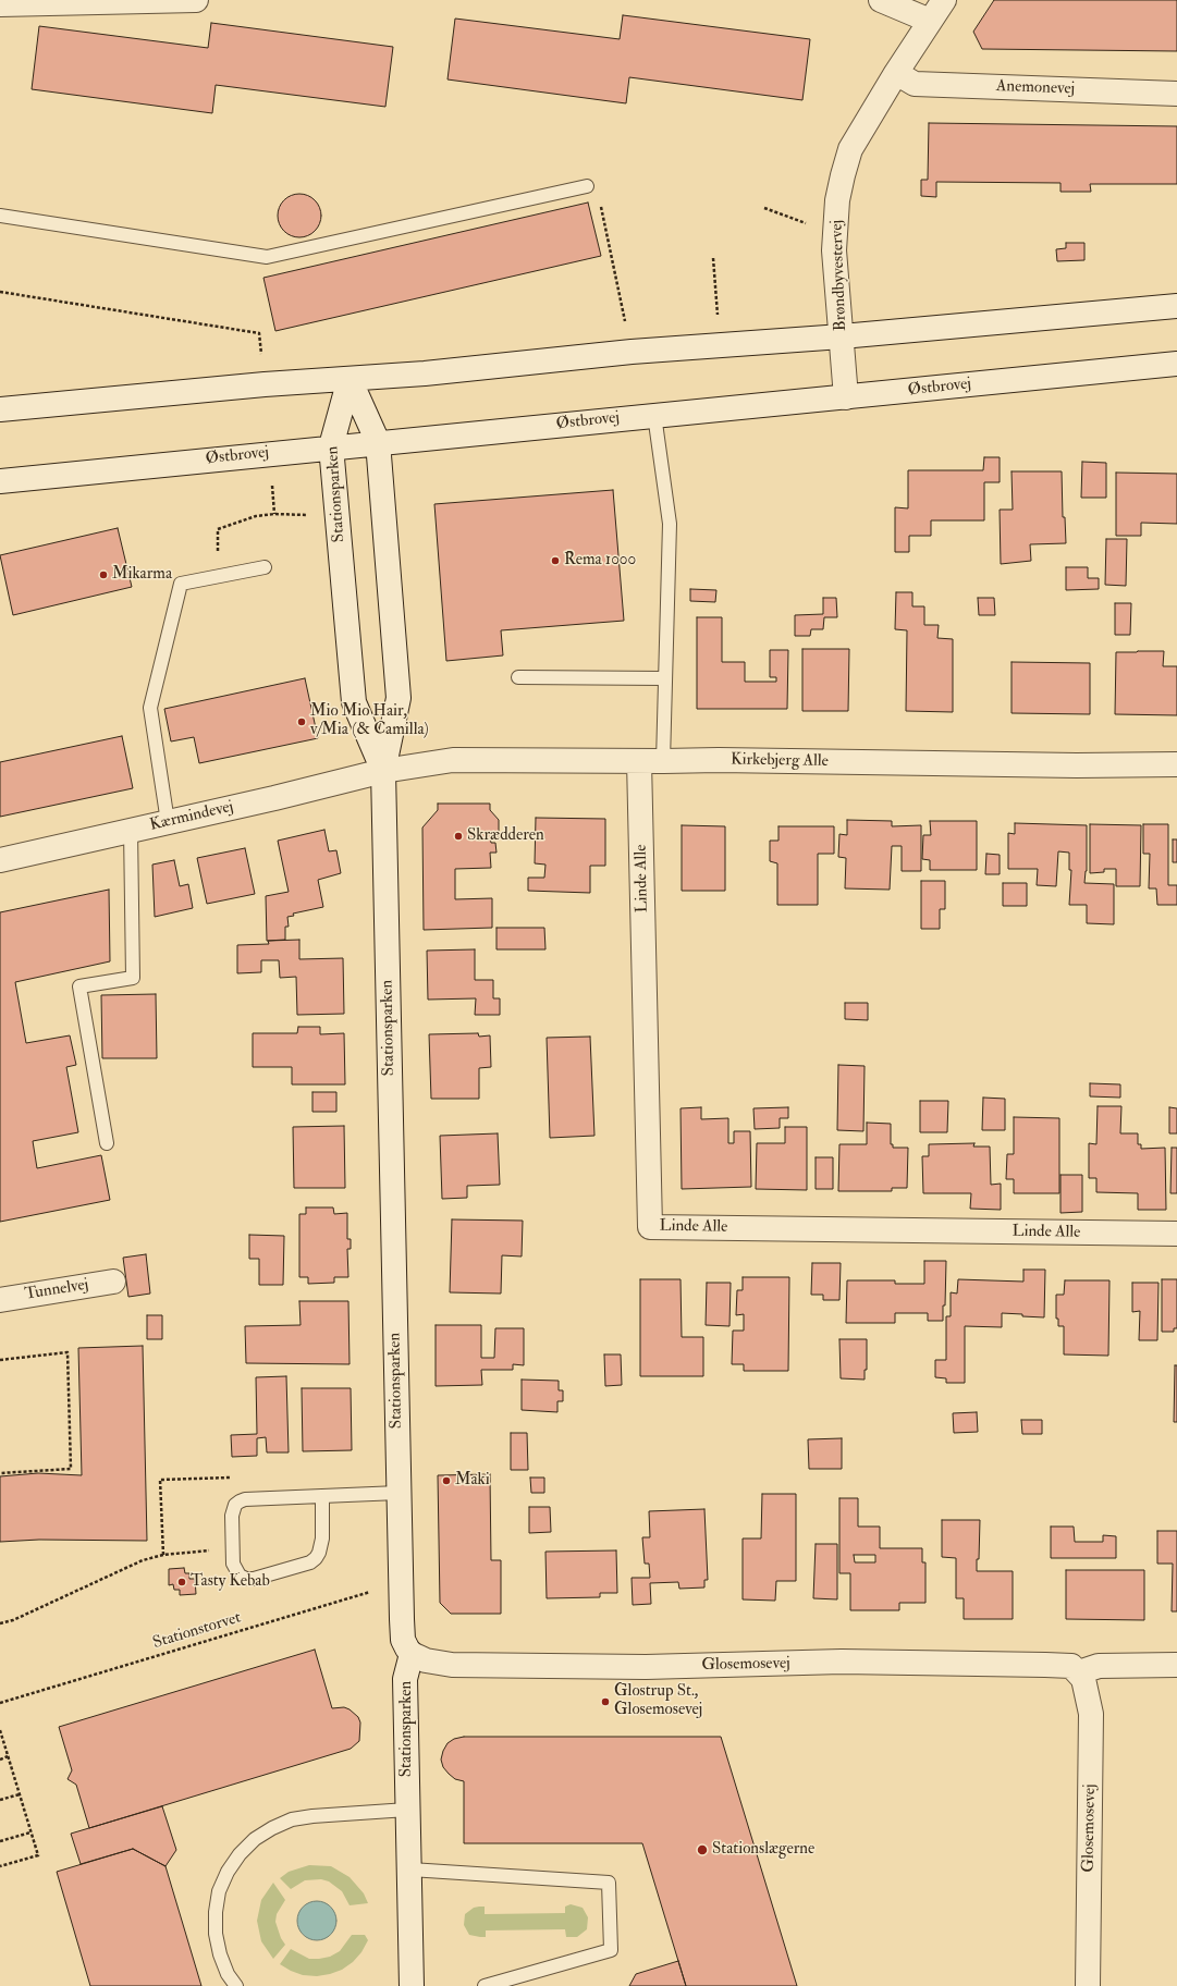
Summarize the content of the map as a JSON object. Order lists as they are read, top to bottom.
{
  "streets": {
    "street": [
      "Anemonevej",
      "Brøndbyvestervej",
      "Østbrovej",
      "Stationsparken",
      "Kirkebjerg Alle",
      "Kærmindevej",
      "Linde Alle",
      "Tunnelvej",
      "Glosemosevej"
    ],
    "path": ["Stationstorvet"]
  },
  "crossings": [
    ["Anemonevej", "Brøndbyvestervej"],
    ["Brøndbyvestervej", "Østbrovej"],
    ["Østbrovej", "Stationsparken"],
    ["Stationsparken", "Kirkebjerg Alle"],
    ["Stationsparken", "Kærmindevej"],
    ["Stationsparken", "Stationstorvet"],
    ["Stationsparken", "Glosemosevej"],
    ["Kirkebjerg Alle", "Kærmindevej"],
    ["Kirkebjerg Alle", "Linde Alle"]
  ],
  "places": [
    "Rema 1000",
    "Mikarma",
    "Mio Mio Hair, v/Mia (& Camilla)",
    "Skrædderen",
    "Maki",
    "Tasty Kebab",
    "Glostrup St., Glosemosevej",
    "Stationslægerne"
  ]
}
